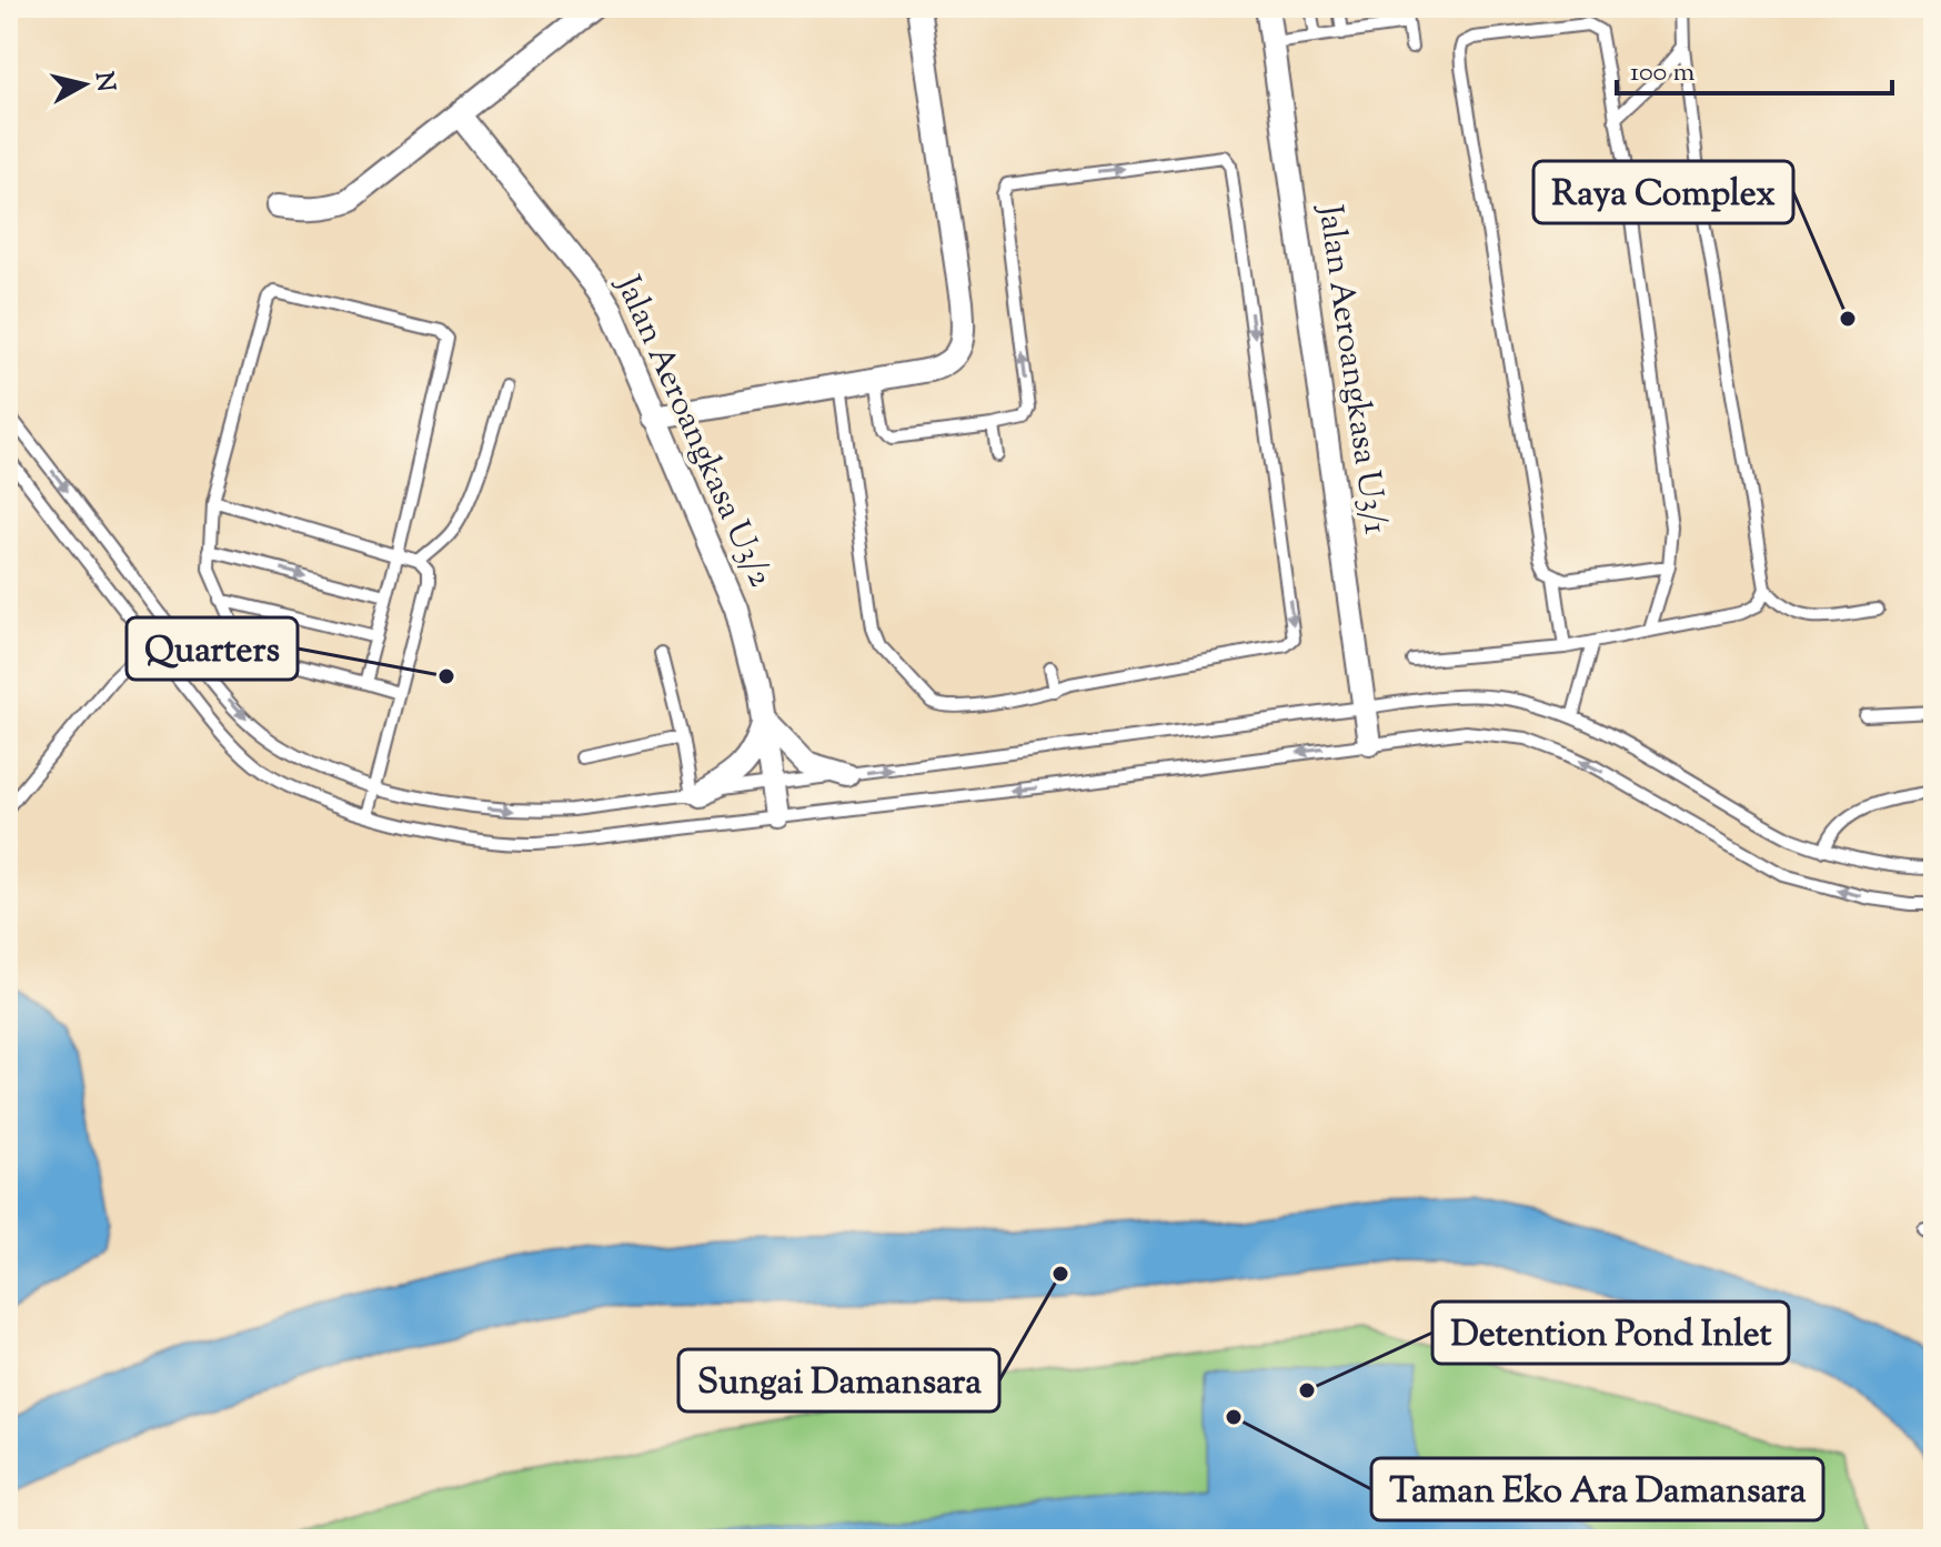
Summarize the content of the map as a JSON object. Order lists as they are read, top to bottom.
{
  "streets": {
    "street": ["Jalan Aeroangkasa U3/1", "Jalan Aeroangkasa U3/2"]
  },
  "places": [
    "Raya Complex",
    "Quarters",
    "Sungai Damansara",
    "Detention Pond Inlet",
    "Taman Eko Ara Damansara"
  ],
  "scale_bar": "100 m",
  "north": "right"
}
